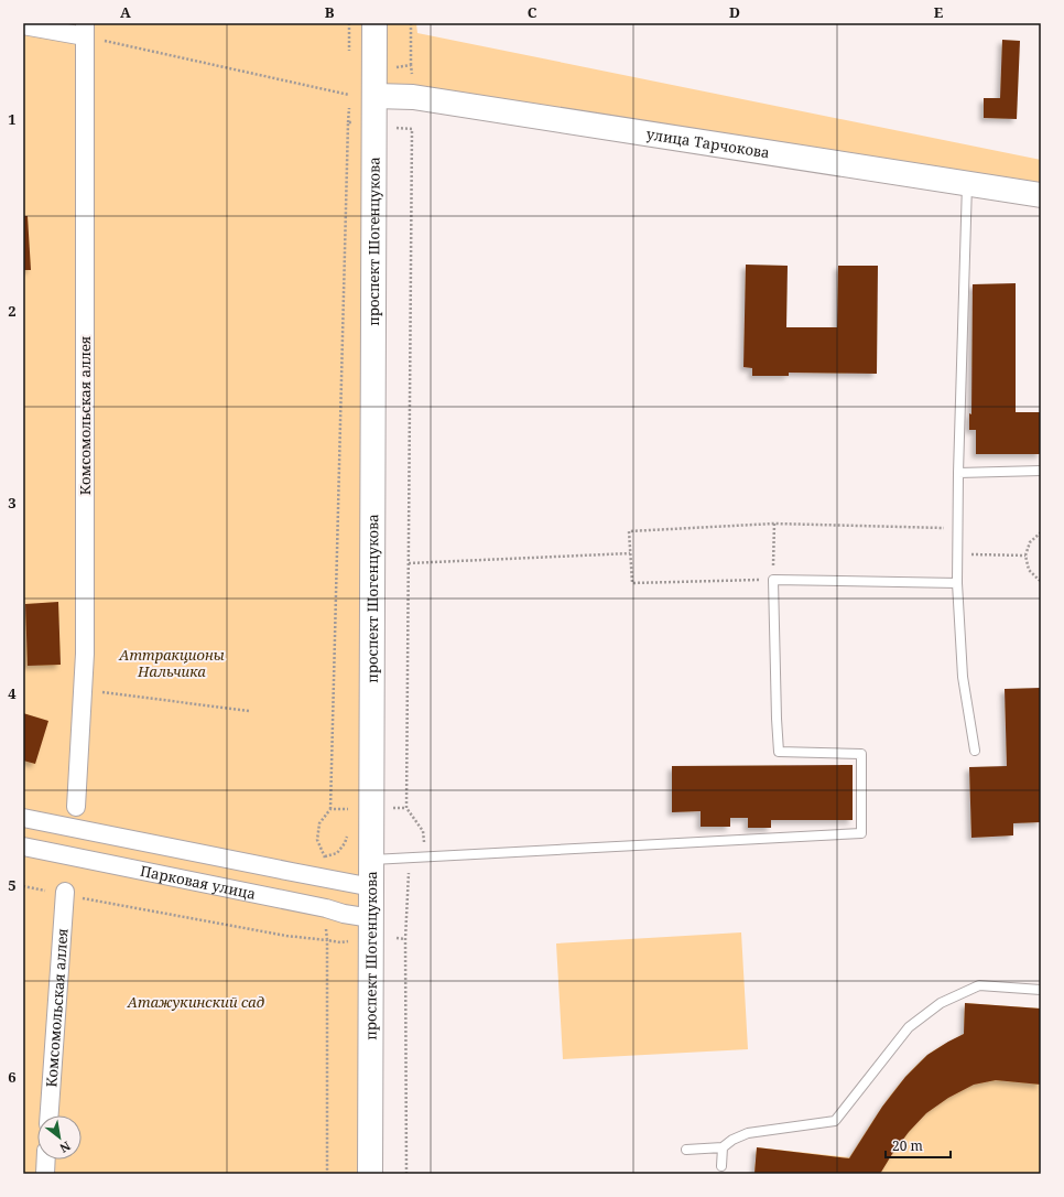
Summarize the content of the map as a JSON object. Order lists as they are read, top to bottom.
{
  "streets": {
    "street": [
      "улица Тарчокова",
      "проспект Шогенцукова",
      "Комсомольская аллея",
      "Парковая улица"
    ]
  },
  "crossings": [
    ["улица Тарчокова", "проспект Шогенцукова"],
    ["проспект Шогенцукова", "Парковая улица"]
  ],
  "parks": ["Аттракционы Нальчика", "Атажукинский сад"],
  "scale_bar": "20 m",
  "north": "bottom right",
  "grid": {
    "columns": [
      "A",
      "B",
      "C",
      "D",
      "E"
    ],
    "rows": [
      "1",
      "2",
      "3",
      "4",
      "5",
      "6"
    ]
  }
}
